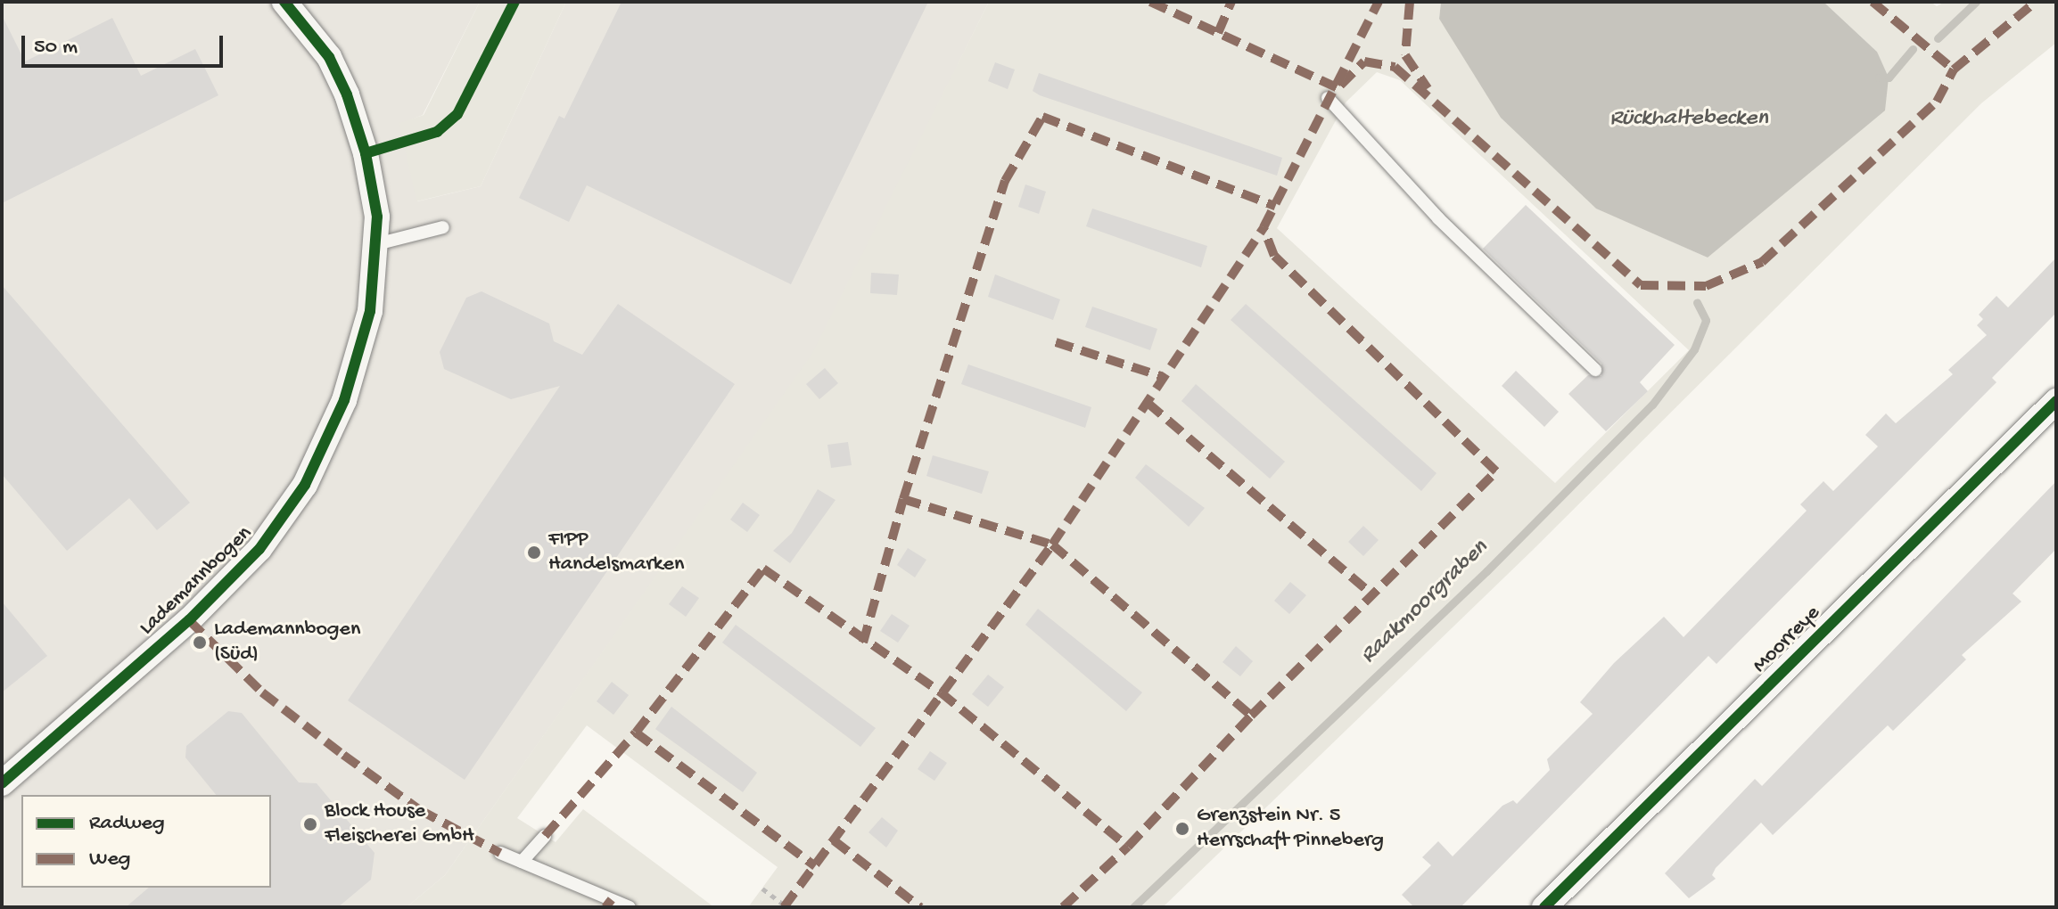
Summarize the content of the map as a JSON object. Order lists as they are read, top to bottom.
{
  "streets": {
    "street": ["Lademannbogen", "Moorreye"]
  },
  "water": ["Rückhaltebecken", "Raakmoorgraben"],
  "places": [
    "FIPP Handelsmarken",
    "Lademannbogen (Süd)",
    "Block House Fleischerei GmbH",
    "Grenzstein Nr. 5 Herrschaft Pinneberg"
  ],
  "legend": ["Radweg", "Weg"],
  "scale_bar": "50 m"
}
